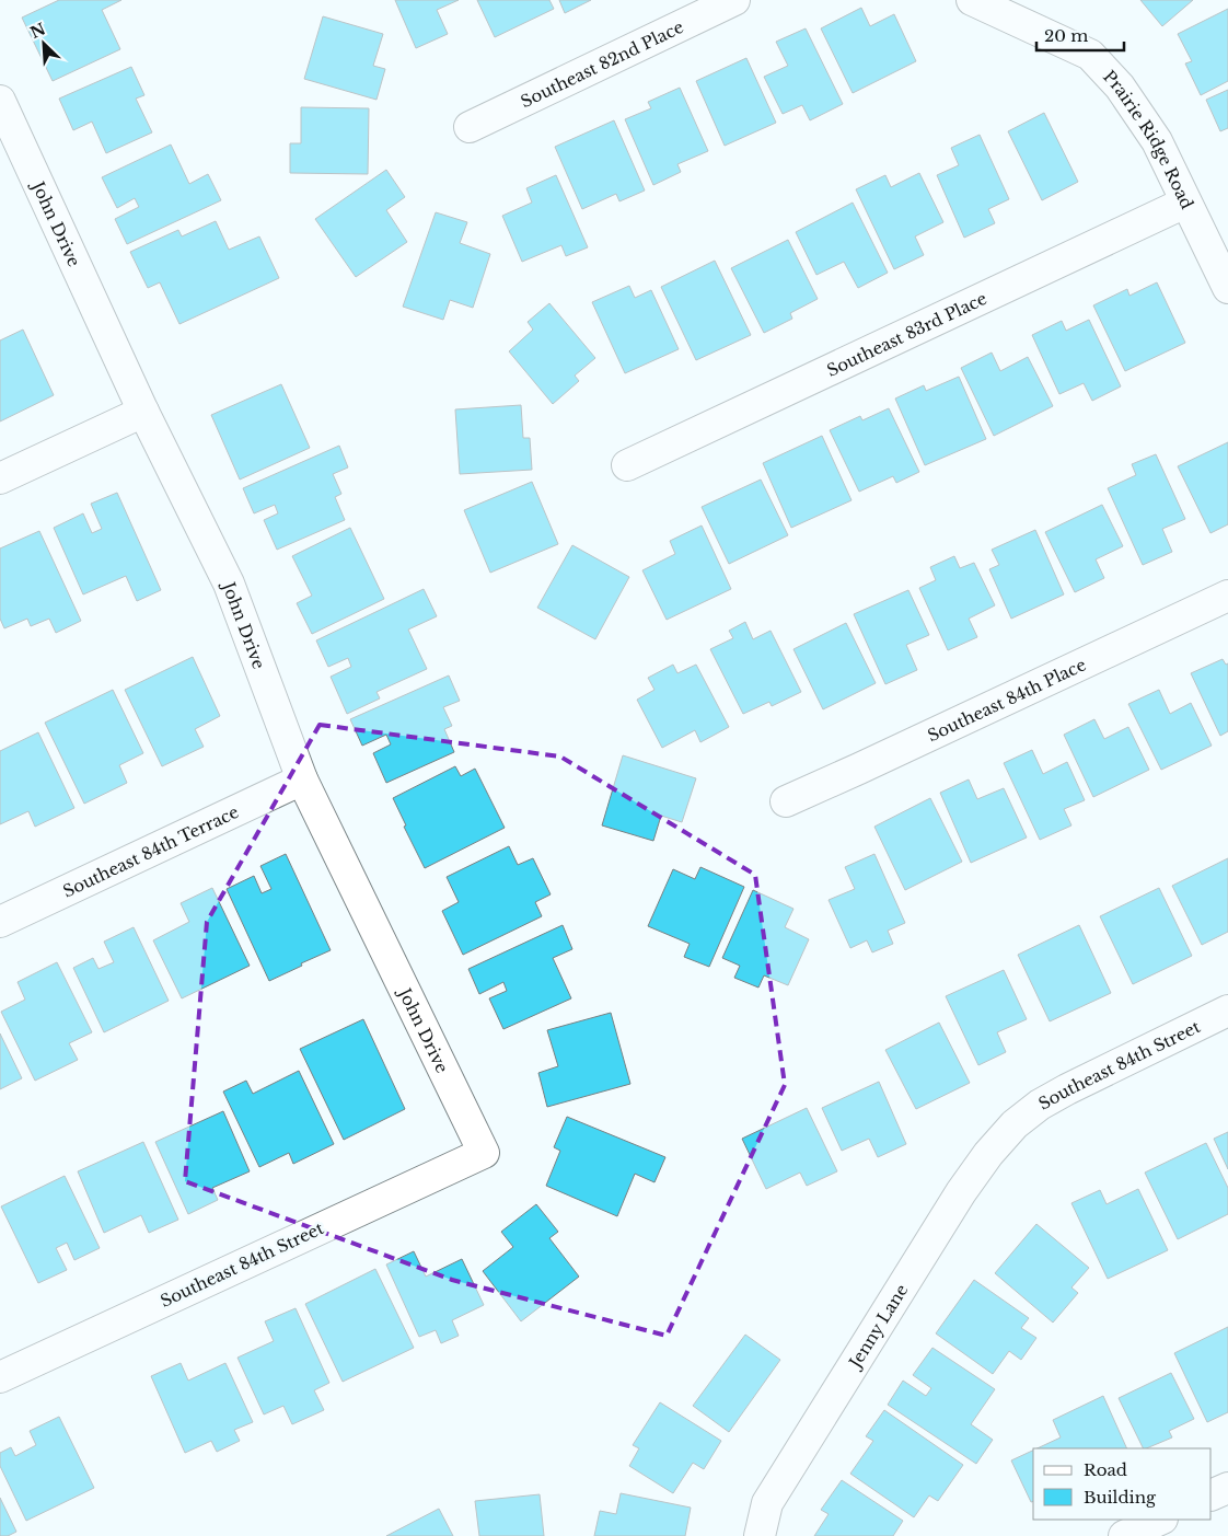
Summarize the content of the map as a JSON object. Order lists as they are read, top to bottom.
{
  "streets": {
    "street": [
      "Southeast 82nd Place",
      "Prairie Ridge Road",
      "John Drive",
      "Southeast 83rd Place",
      "Southeast 84th Place",
      "Southeast 84th Terrace",
      "Southeast 84th Street",
      "Jenny Lane"
    ]
  },
  "crossings": [
    ["Prairie Ridge Road", "Southeast 83rd Place"],
    ["John Drive", "Southeast 84th Terrace"],
    ["John Drive", "Southeast 84th Street"],
    ["Southeast 84th Street", "Jenny Lane"]
  ],
  "legend": ["Road", "Building"],
  "scale_bar": "20 m",
  "north": "top left"
}
